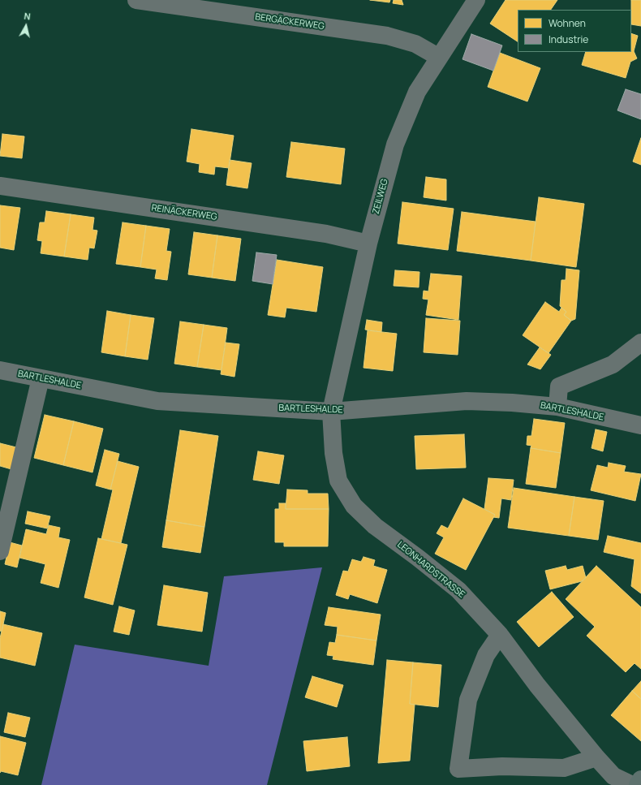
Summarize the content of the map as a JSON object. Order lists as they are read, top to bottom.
{
  "streets": {
    "street": [
      "BERGÄCKERWEG",
      "ZEILWEG",
      "REINÄCKERWEG",
      "BARTLESHALDE",
      "LEONHARDSTRASSE"
    ]
  },
  "crossings": [
    ["BERGÄCKERWEG", "ZEILWEG"],
    ["ZEILWEG", "REINÄCKERWEG"],
    ["ZEILWEG", "BARTLESHALDE"],
    ["ZEILWEG", "LEONHARDSTRASSE"],
    ["BARTLESHALDE", "LEONHARDSTRASSE"]
  ],
  "legend": ["Wohnen", "Industrie"],
  "north": "top"
}
